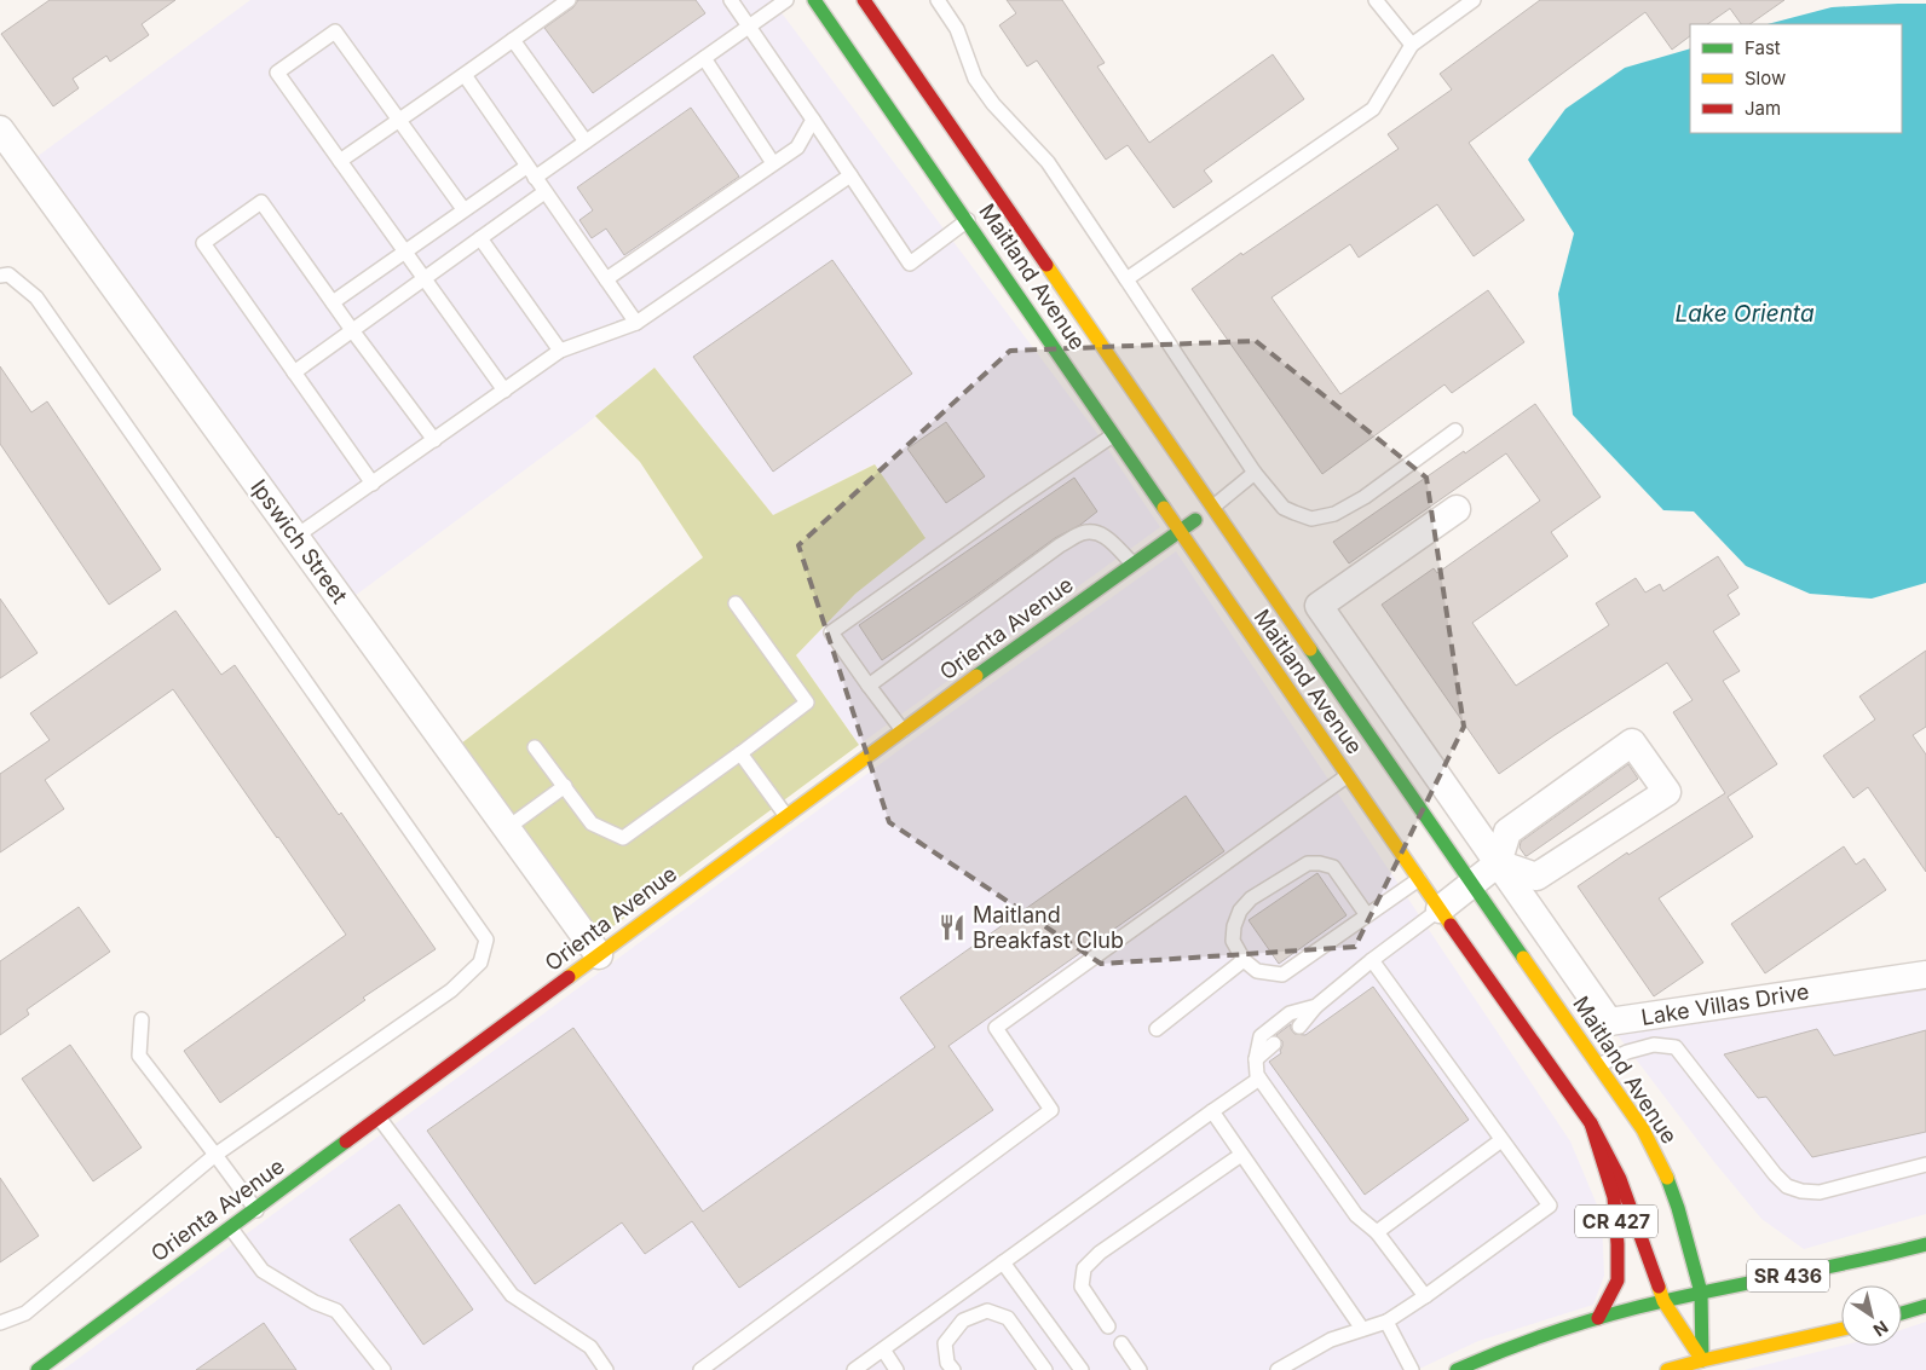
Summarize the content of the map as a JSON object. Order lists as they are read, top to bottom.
{
  "streets": {
    "main road": [
      "Maitland Avenue",
      "Orienta Avenue",
      "CR 427",
      "SR 436"
    ],
    "street": ["Ipswich Street", "Lake Villas Drive"]
  },
  "crossings": [
    ["Maitland Avenue", "Orienta Avenue"],
    ["Maitland Avenue", "CR 427"],
    ["Maitland Avenue", "SR 436"],
    ["Ipswich Street", "Orienta Avenue"],
    ["CR 427", "SR 436"]
  ],
  "water": ["Lake Orienta"],
  "places": {
    "restaurant": ["Maitland Breakfast Club"]
  },
  "legend": ["Fast", "Slow", "Jam"],
  "north": "bottom right"
}
